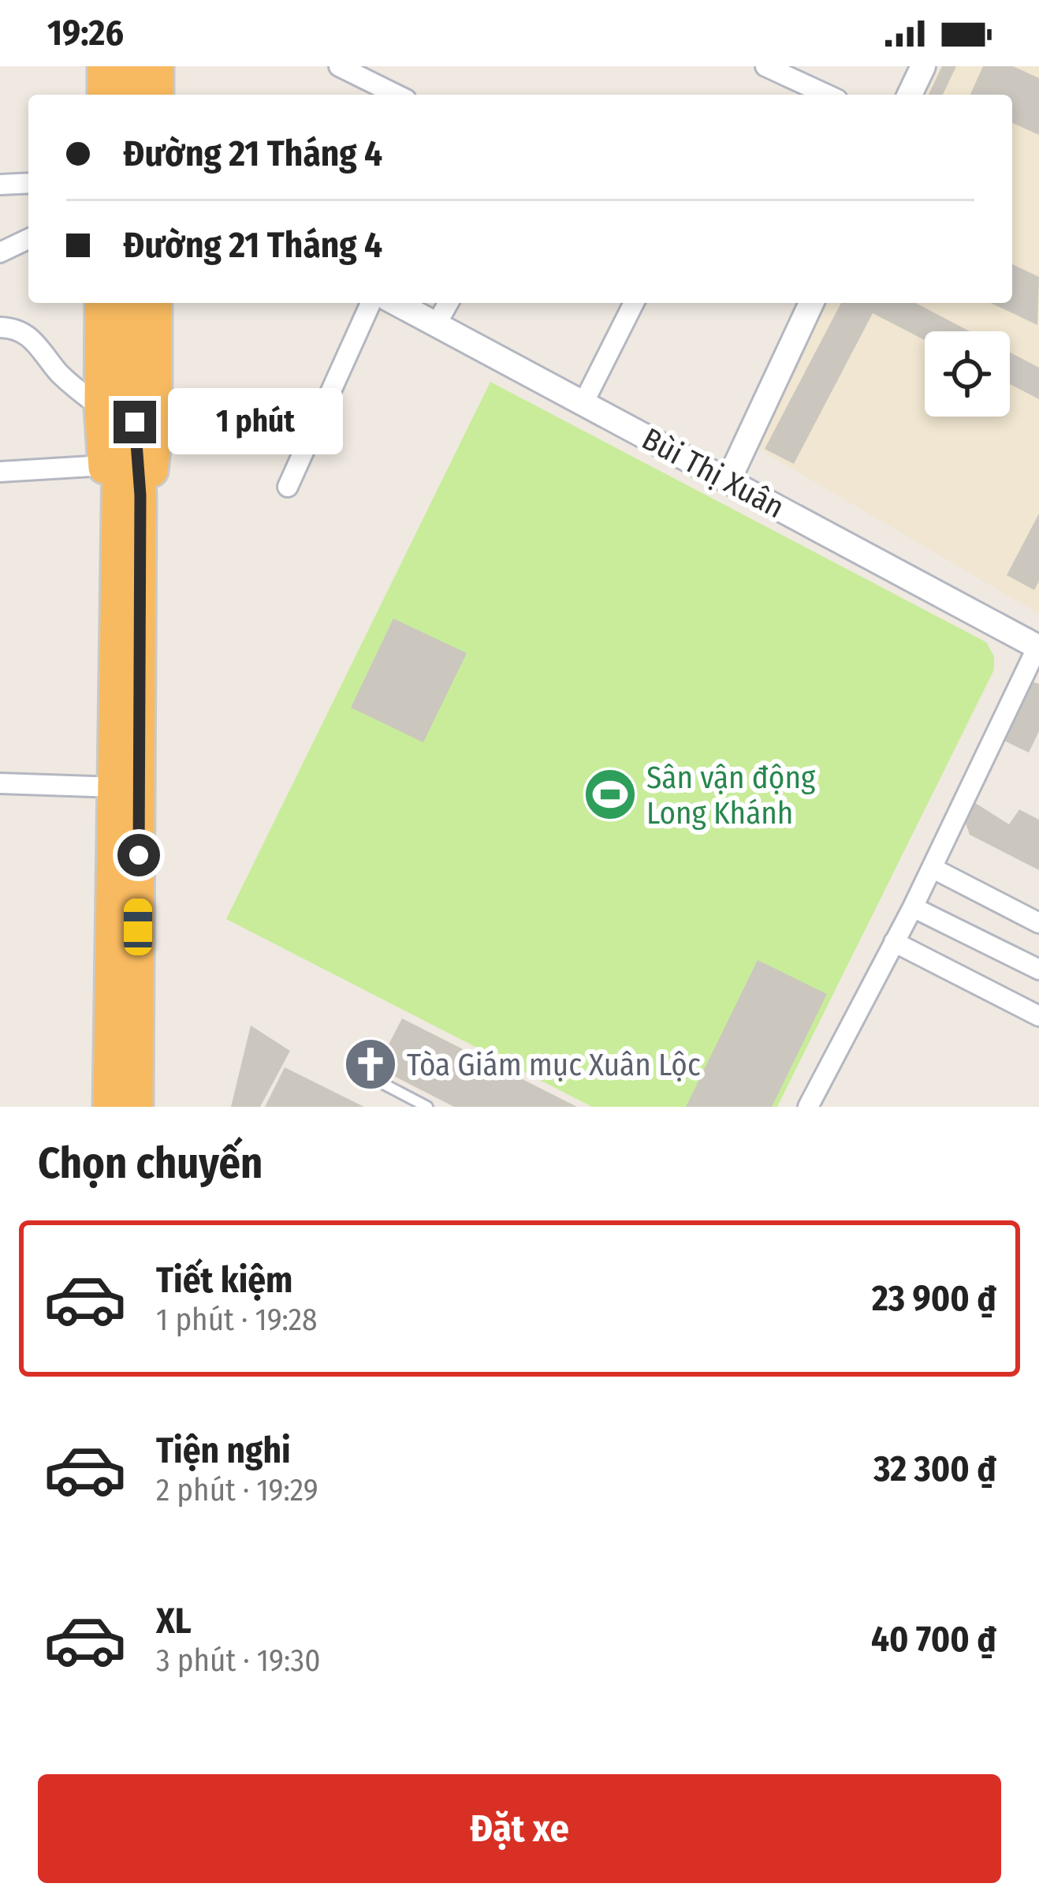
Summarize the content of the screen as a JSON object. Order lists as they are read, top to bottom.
{
  "streets": {
    "street": ["Bùi Thị Xuân"]
  },
  "places": {
    "sports": ["Sân vận động Long Khánh"],
    "church": ["Tòa Giám mục Xuân Lộc"]
  },
  "page": {
    "status": "19:26",
    "banner": ["Đường 21 Tháng 4", "Đường 21 Tháng 4"],
    "bubble": "1 phút",
    "heading": "Chọn chuyến",
    "list": [
      {
        "name": "Tiết kiệm",
        "note": "1 phút · 19:28",
        "value": "23 900 ₫"
      },
      {
        "name": "Tiện nghi",
        "note": "2 phút · 19:29",
        "value": "32 300 ₫"
      },
      {
        "name": "XL",
        "note": "3 phút · 19:30",
        "value": "40 700 ₫"
      }
    ],
    "buttons": "Đặt xe"
  }
}
